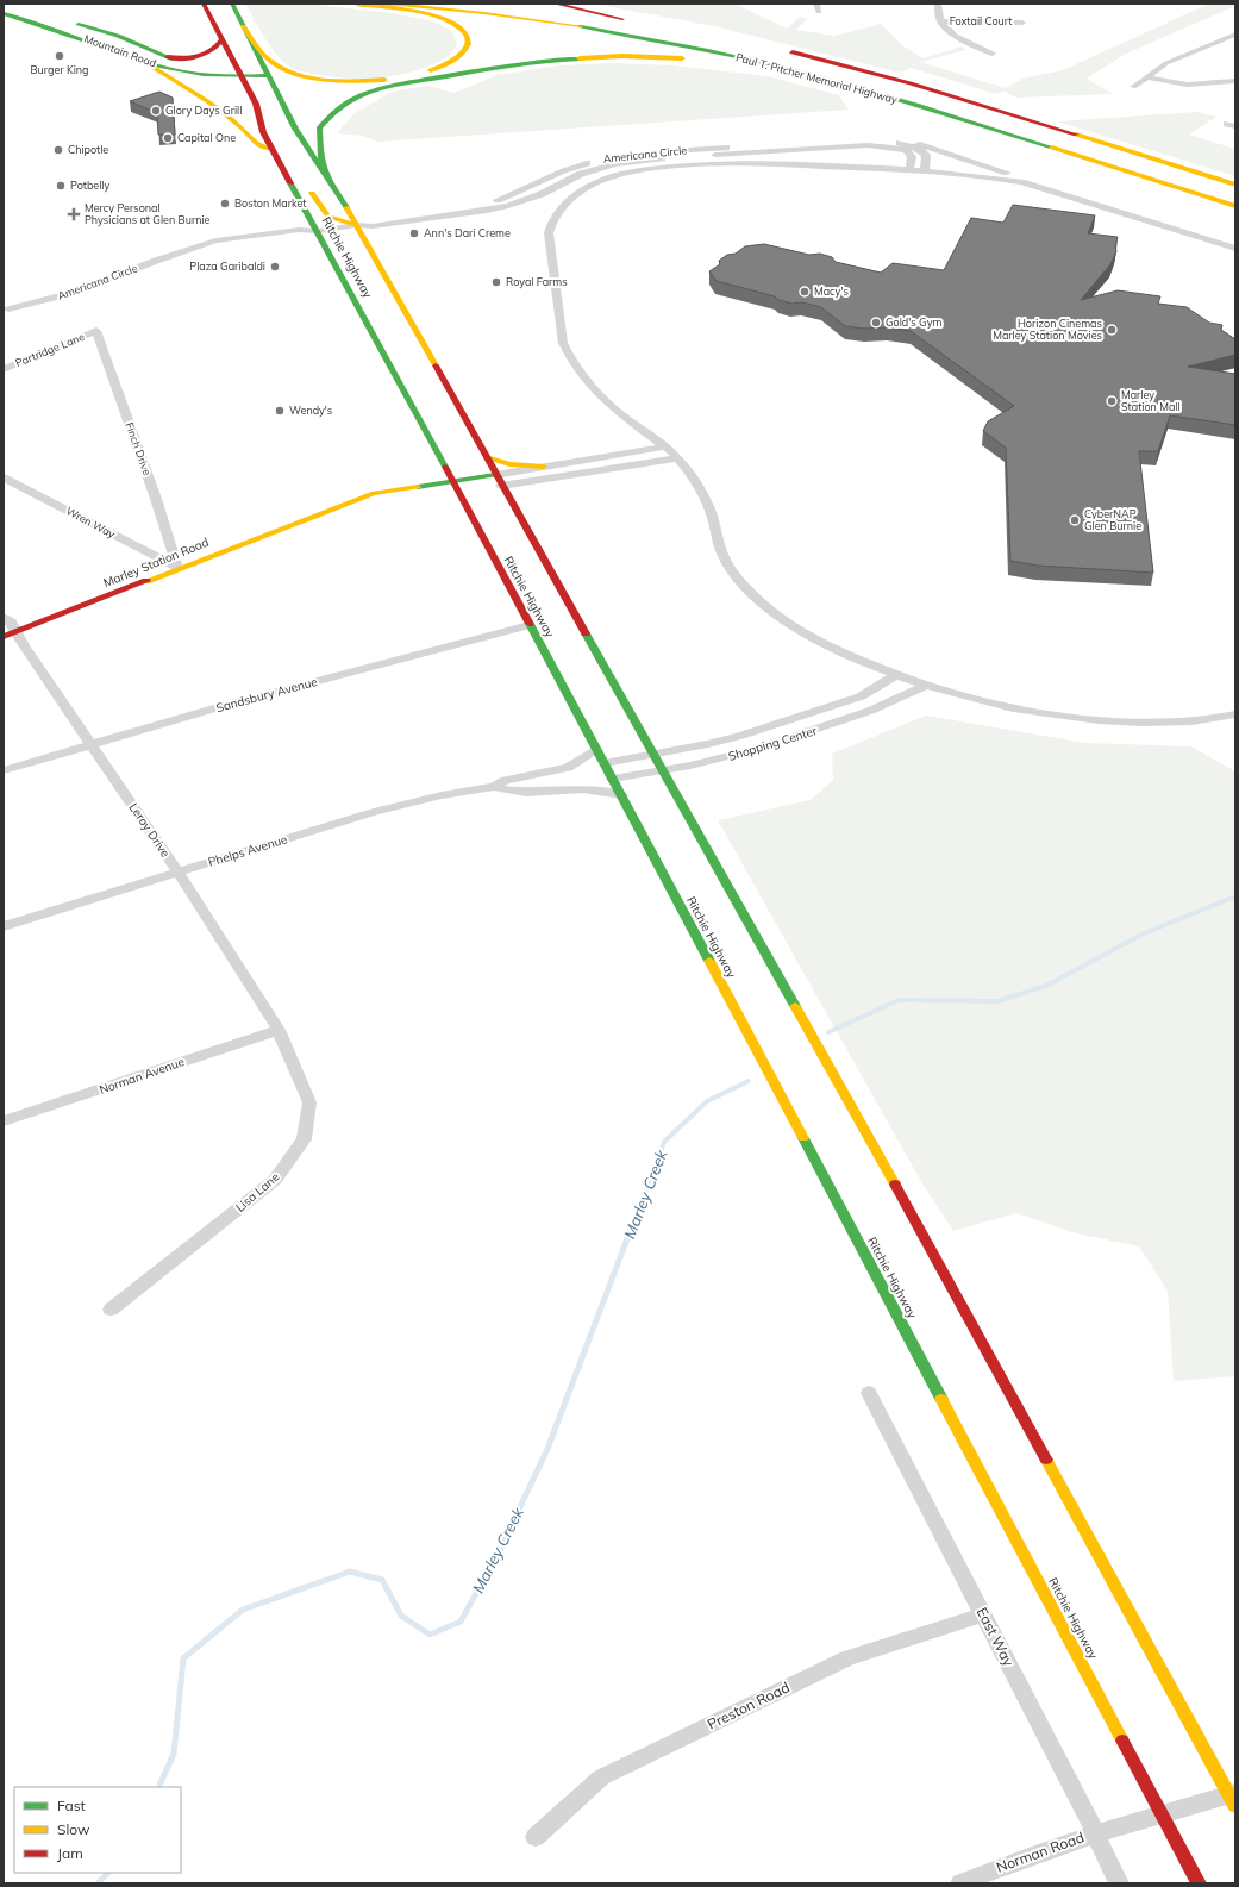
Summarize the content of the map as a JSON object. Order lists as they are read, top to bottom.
{
  "streets": {
    "main road": [
      "Mountain Road",
      "Paul T. Pitcher Memorial Highway",
      "Ritchie Highway",
      "Marley Station Road"
    ],
    "street": [
      "Foxtail Court",
      "Americana Circle",
      "Partridge Lane",
      "Finch Drive",
      "Wren Way",
      "Sandsbury Avenue",
      "Shopping Center",
      "Leroy Drive",
      "Phelps Avenue",
      "Norman Avenue",
      "Lisa Lane",
      "East Way",
      "Preston Road",
      "Norman Road"
    ]
  },
  "crossings": [
    ["Mountain Road", "Ritchie Highway"],
    ["Americana Circle", "Ritchie Highway"],
    ["Ritchie Highway", "Marley Station Road"],
    ["Ritchie Highway", "Sandsbury Avenue"],
    ["Ritchie Highway", "Shopping Center"],
    ["Ritchie Highway", "Phelps Avenue"],
    ["Ritchie Highway", "Norman Road"],
    ["Partridge Lane", "Finch Drive"],
    ["Finch Drive", "Wren Way"],
    ["Finch Drive", "Marley Station Road"],
    ["Wren Way", "Marley Station Road"],
    ["Marley Station Road", "Leroy Drive"],
    ["Sandsbury Avenue", "Leroy Drive"],
    ["Leroy Drive", "Phelps Avenue"],
    ["Leroy Drive", "Norman Avenue"],
    ["Leroy Drive", "Lisa Lane"],
    ["Norman Avenue", "Lisa Lane"],
    ["East Way", "Preston Road"],
    ["East Way", "Norman Road"]
  ],
  "water": ["Marley Creek"],
  "places": {
    "other": [
      "Burger King",
      "Glory Days Grill",
      "Capital One",
      "Chipotle",
      "Potbelly",
      "Boston Market",
      "Ann's Dari Creme",
      "Plaza Garibaldi",
      "Royal Farms",
      "Macy's",
      "Gold's Gym",
      "Horizon Cinemas Marley Station Movies",
      "Marley Station Mall",
      "Wendy's",
      "CyberNAP Glen Burnie"
    ],
    "health": ["Mercy Personal Physicians at Glen Burnie"]
  },
  "legend": ["Fast", "Slow", "Jam"]
}
